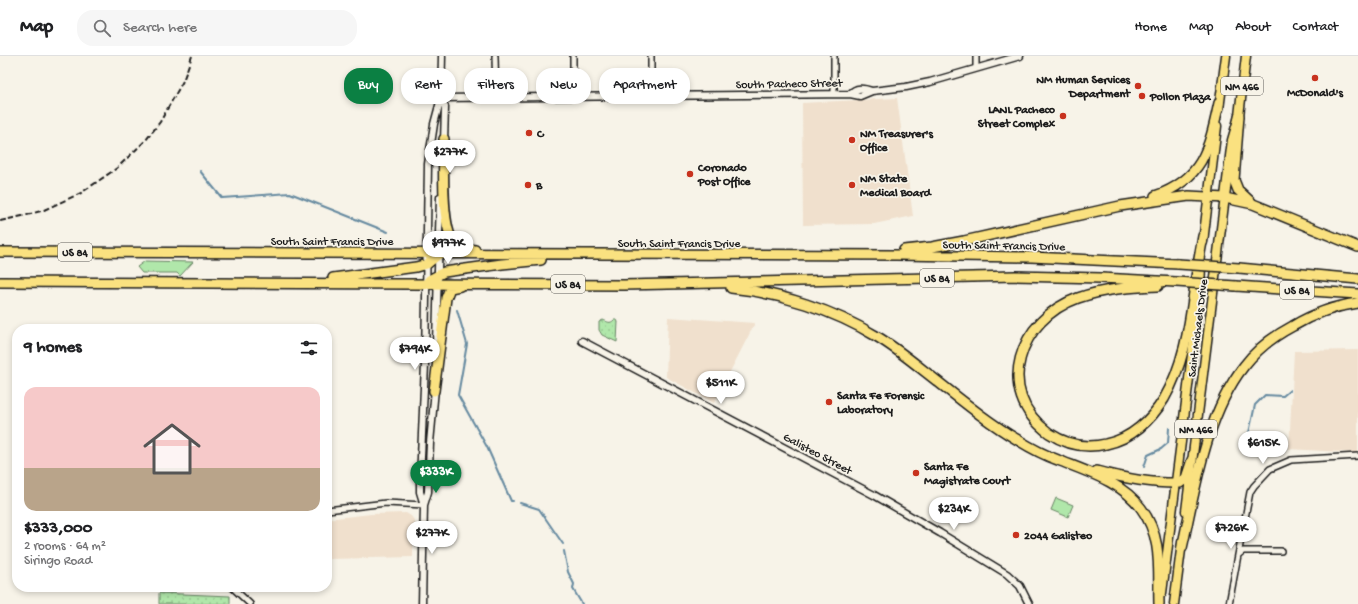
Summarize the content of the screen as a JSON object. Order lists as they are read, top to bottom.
{
  "streets": {
    "highway": ["South Saint Francis Drive", "US 84"],
    "main road": ["NM 466", "Saint Michaels Drive"],
    "street": ["South Pacheco Street", "Galisteo Street"]
  },
  "places": [
    "McDonald's",
    "NM Human Services Department",
    "Pollon Plaza",
    "LANL Pacheco Street Complex",
    "C",
    "NM Treasurer's Office",
    "Coronado Post Office",
    "B",
    "NM State Medical Board",
    "Santa Fe Forensic Laboratory",
    "Santa Fe Magistrate Court",
    "2044 Galisteo"
  ],
  "page": {
    "header": "Map",
    "search": "Search here",
    "nav": [
      "Home",
      "Map",
      "About",
      "Contact"
    ],
    "chip": [
      "Buy",
      "Rent",
      "Filters",
      "New",
      "Apartment"
    ],
    "price": [
      "$277K",
      "$977K",
      "$794K",
      "$511K",
      "$615K",
      "$333K",
      "$234K",
      "$726K",
      "$277K"
    ],
    "heading": "9 homes",
    "list": [
      {
        "name": "$333,000",
        "note": "2 rooms · 64 m² · Siringo Road"
      }
    ]
  }
}
